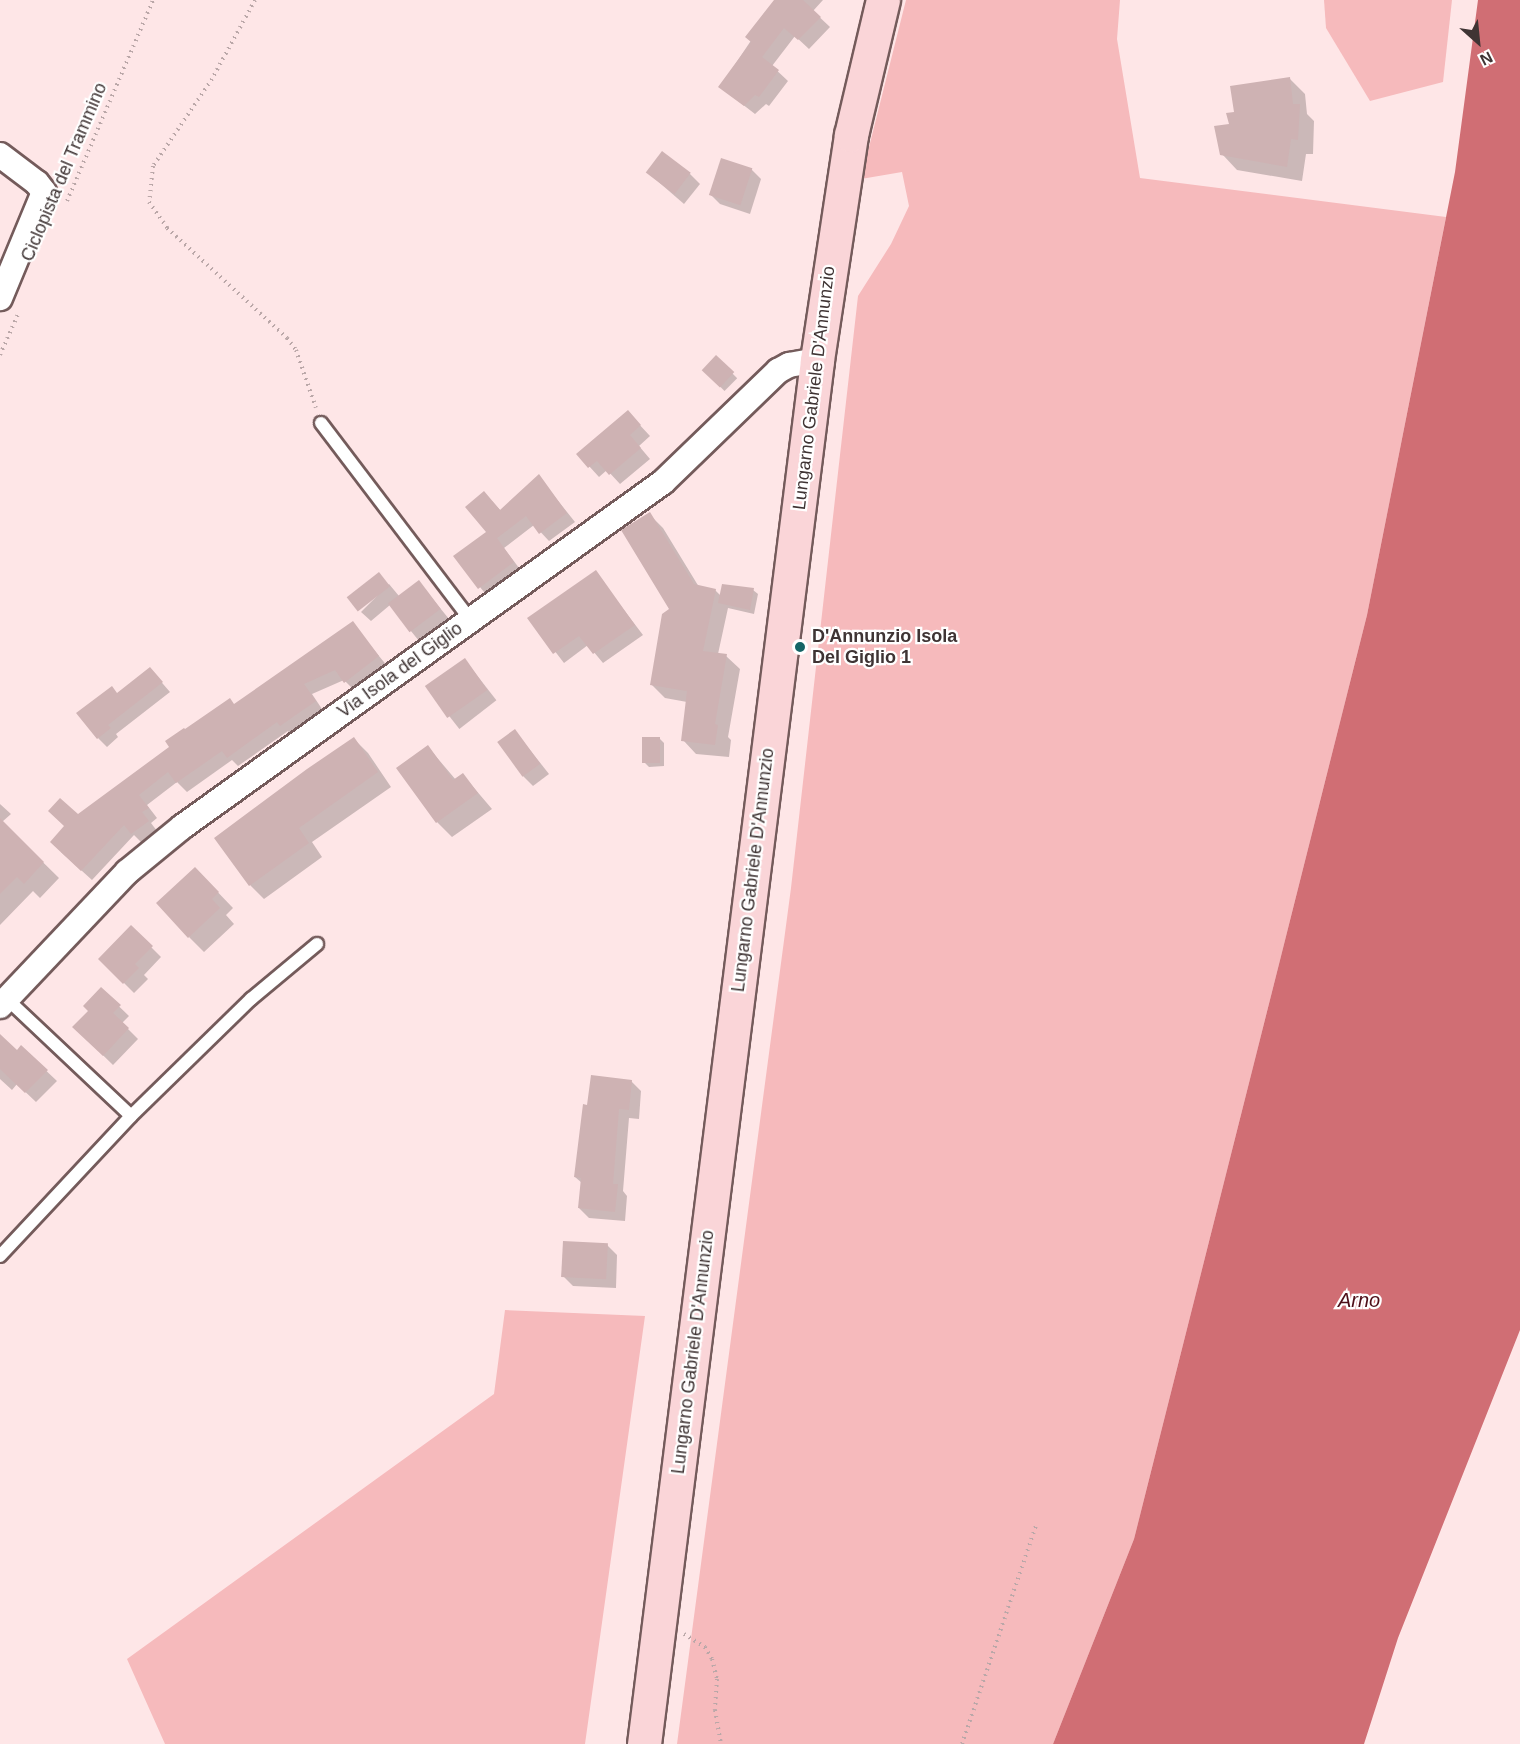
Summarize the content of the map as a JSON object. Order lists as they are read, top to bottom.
{
  "streets": {
    "main road": ["Lungarno Gabriele D'Annunzio"],
    "street": ["Via Isola del Giglio"],
    "path": ["Ciclopista del Trammino"]
  },
  "crossings": [
    ["Lungarno Gabriele D'Annunzio", "Via Isola del Giglio"]
  ],
  "water": ["Arno"],
  "places": ["D'Annunzio Isola Del Giglio 1"],
  "north": "bottom right"
}
